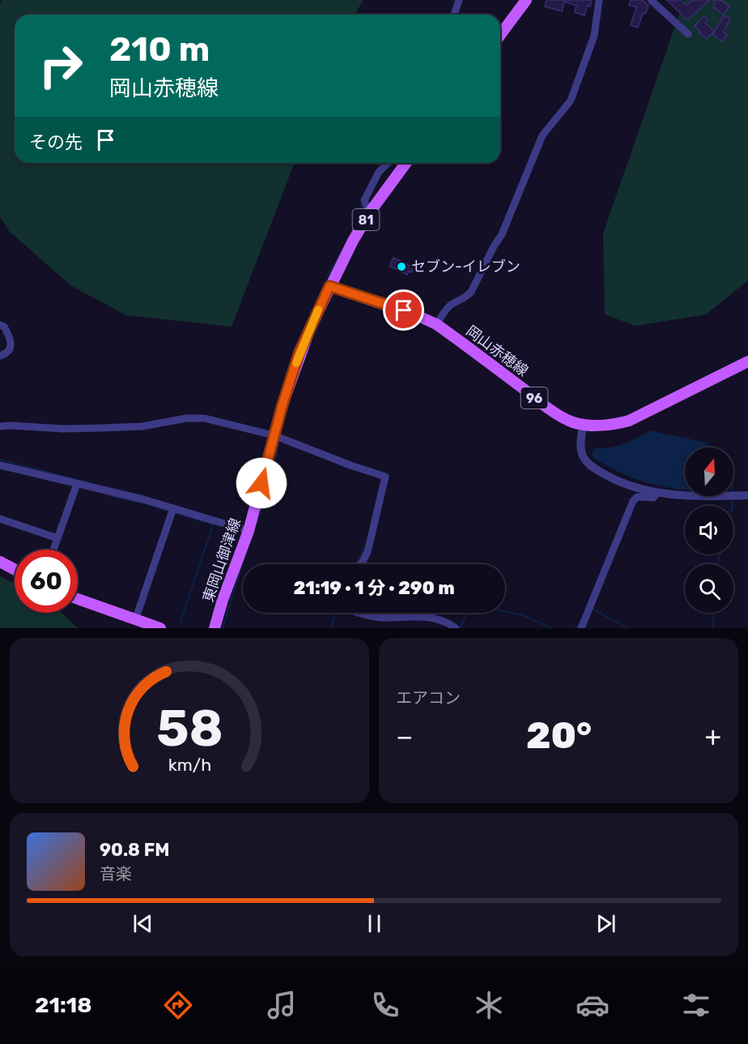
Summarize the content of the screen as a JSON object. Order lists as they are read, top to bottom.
{
  "streets": {
    "main road": [
      "81",
      "岡山赤穂線",
      "96",
      "東岡山御津線"
    ]
  },
  "crossings": [
    ["岡山赤穂線", "東岡山御津線"]
  ],
  "places": ["セブン-イレブン"],
  "north": "top",
  "page": {
    "turn": ["210 m", "岡山赤穂線"],
    "then": "その先",
    "limit": "60",
    "trip": "21:19 · 1 分 · 290 m",
    "tile": "エアコン",
    "heat": ["−", "20°", "+"],
    "song": ["90.8 FM", "音楽"],
    "tabs": "21:18",
    "gauge": ["58", "km/h"]
  }
}
